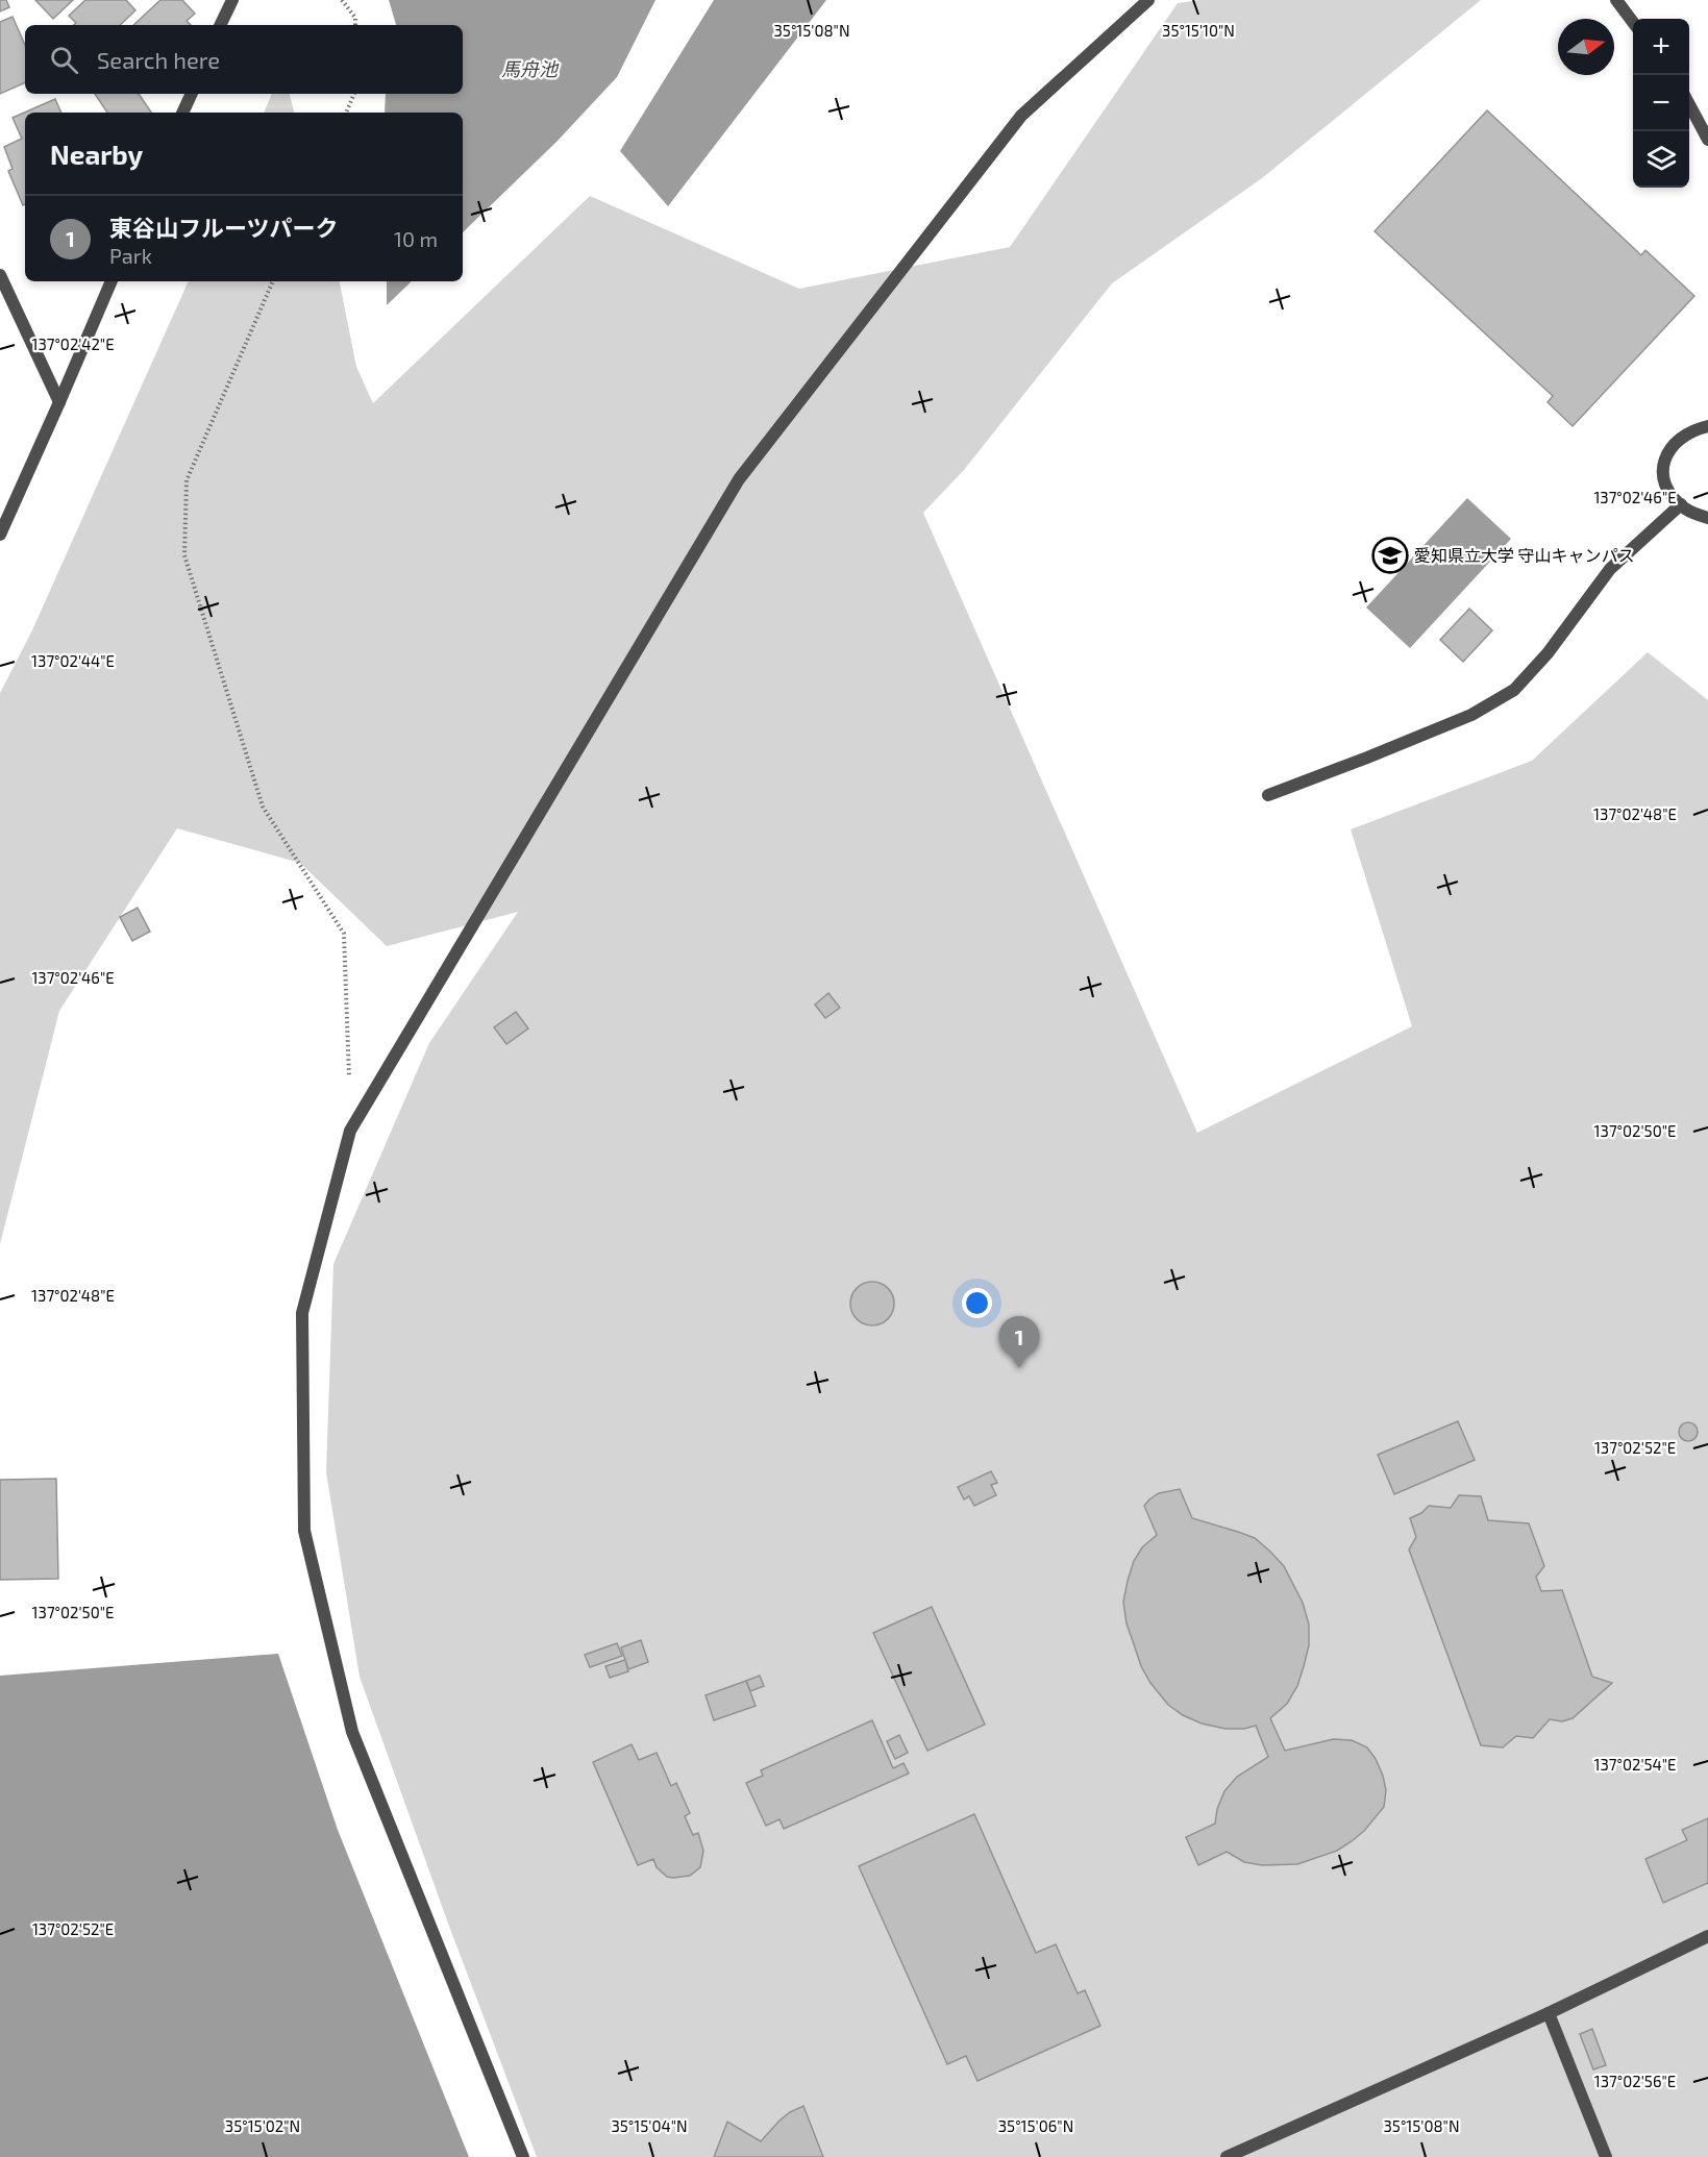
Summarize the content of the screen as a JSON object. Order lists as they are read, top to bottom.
{
  "water": ["馬舟池"],
  "places": {
    "school or university": ["愛知県立大学 守山キャンパス"]
  },
  "north": "right",
  "page": {
    "map_buttons": ["+", "−"],
    "search": "Search here",
    "heading": "Nearby",
    "list": [
      {
        "mark": "1",
        "name": "東谷山フルーツパーク",
        "note": "Park",
        "value": "10 m"
      }
    ],
    "pins": "1"
  },
  "coordinates": [
    "35°15'08\"N",
    "35°15'10\"N",
    "137°02'42\"E",
    "137°02'46\"E",
    "137°02'44\"E",
    "137°02'48\"E",
    "137°02'50\"E",
    "137°02'52\"E",
    "137°02'54\"E",
    "137°02'56\"E",
    "35°15'02\"N",
    "35°15'04\"N",
    "35°15'06\"N"
  ]
}
